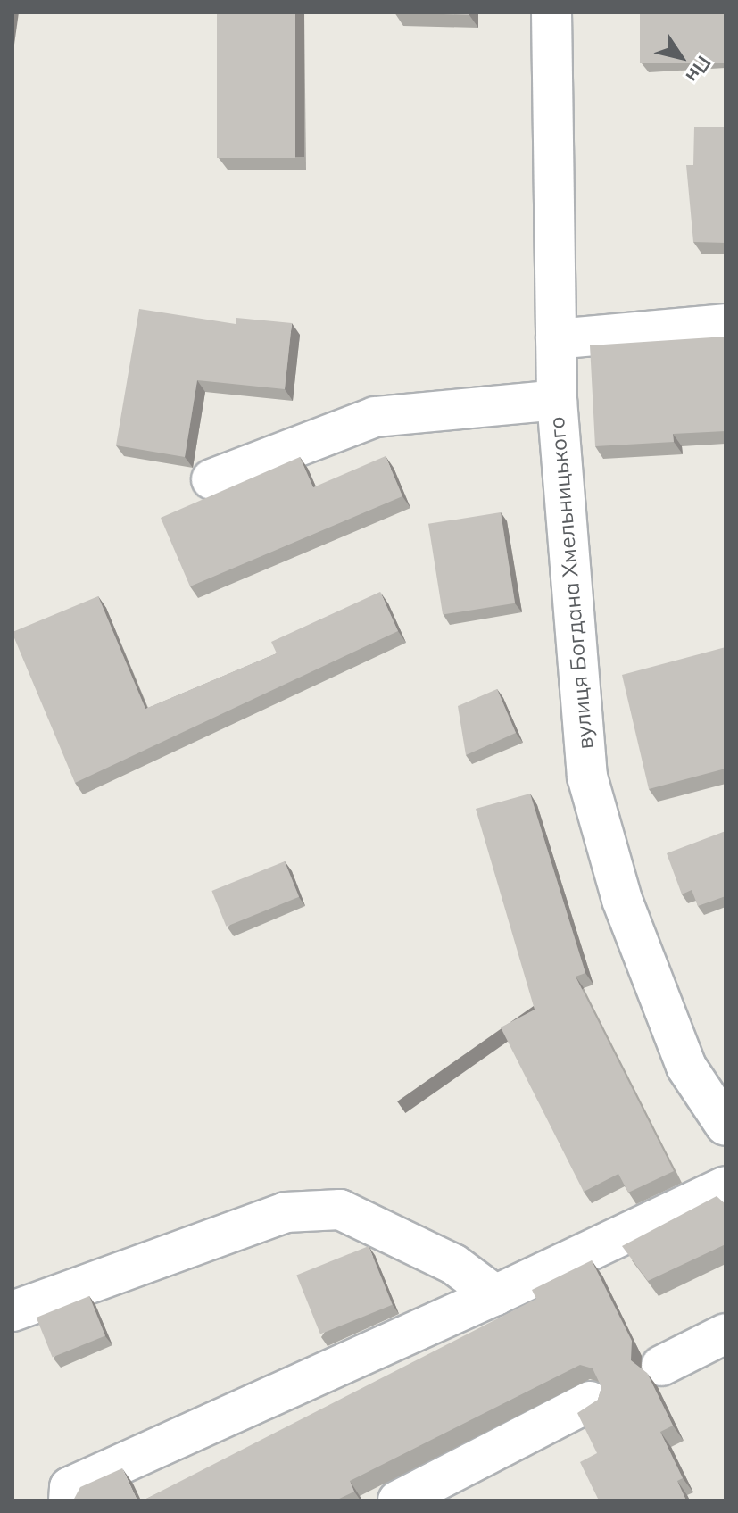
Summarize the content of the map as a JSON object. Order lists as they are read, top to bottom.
{
  "streets": {
    "street": ["вулиця Богдана Хмельницького"]
  },
  "north": "bottom right"
}
